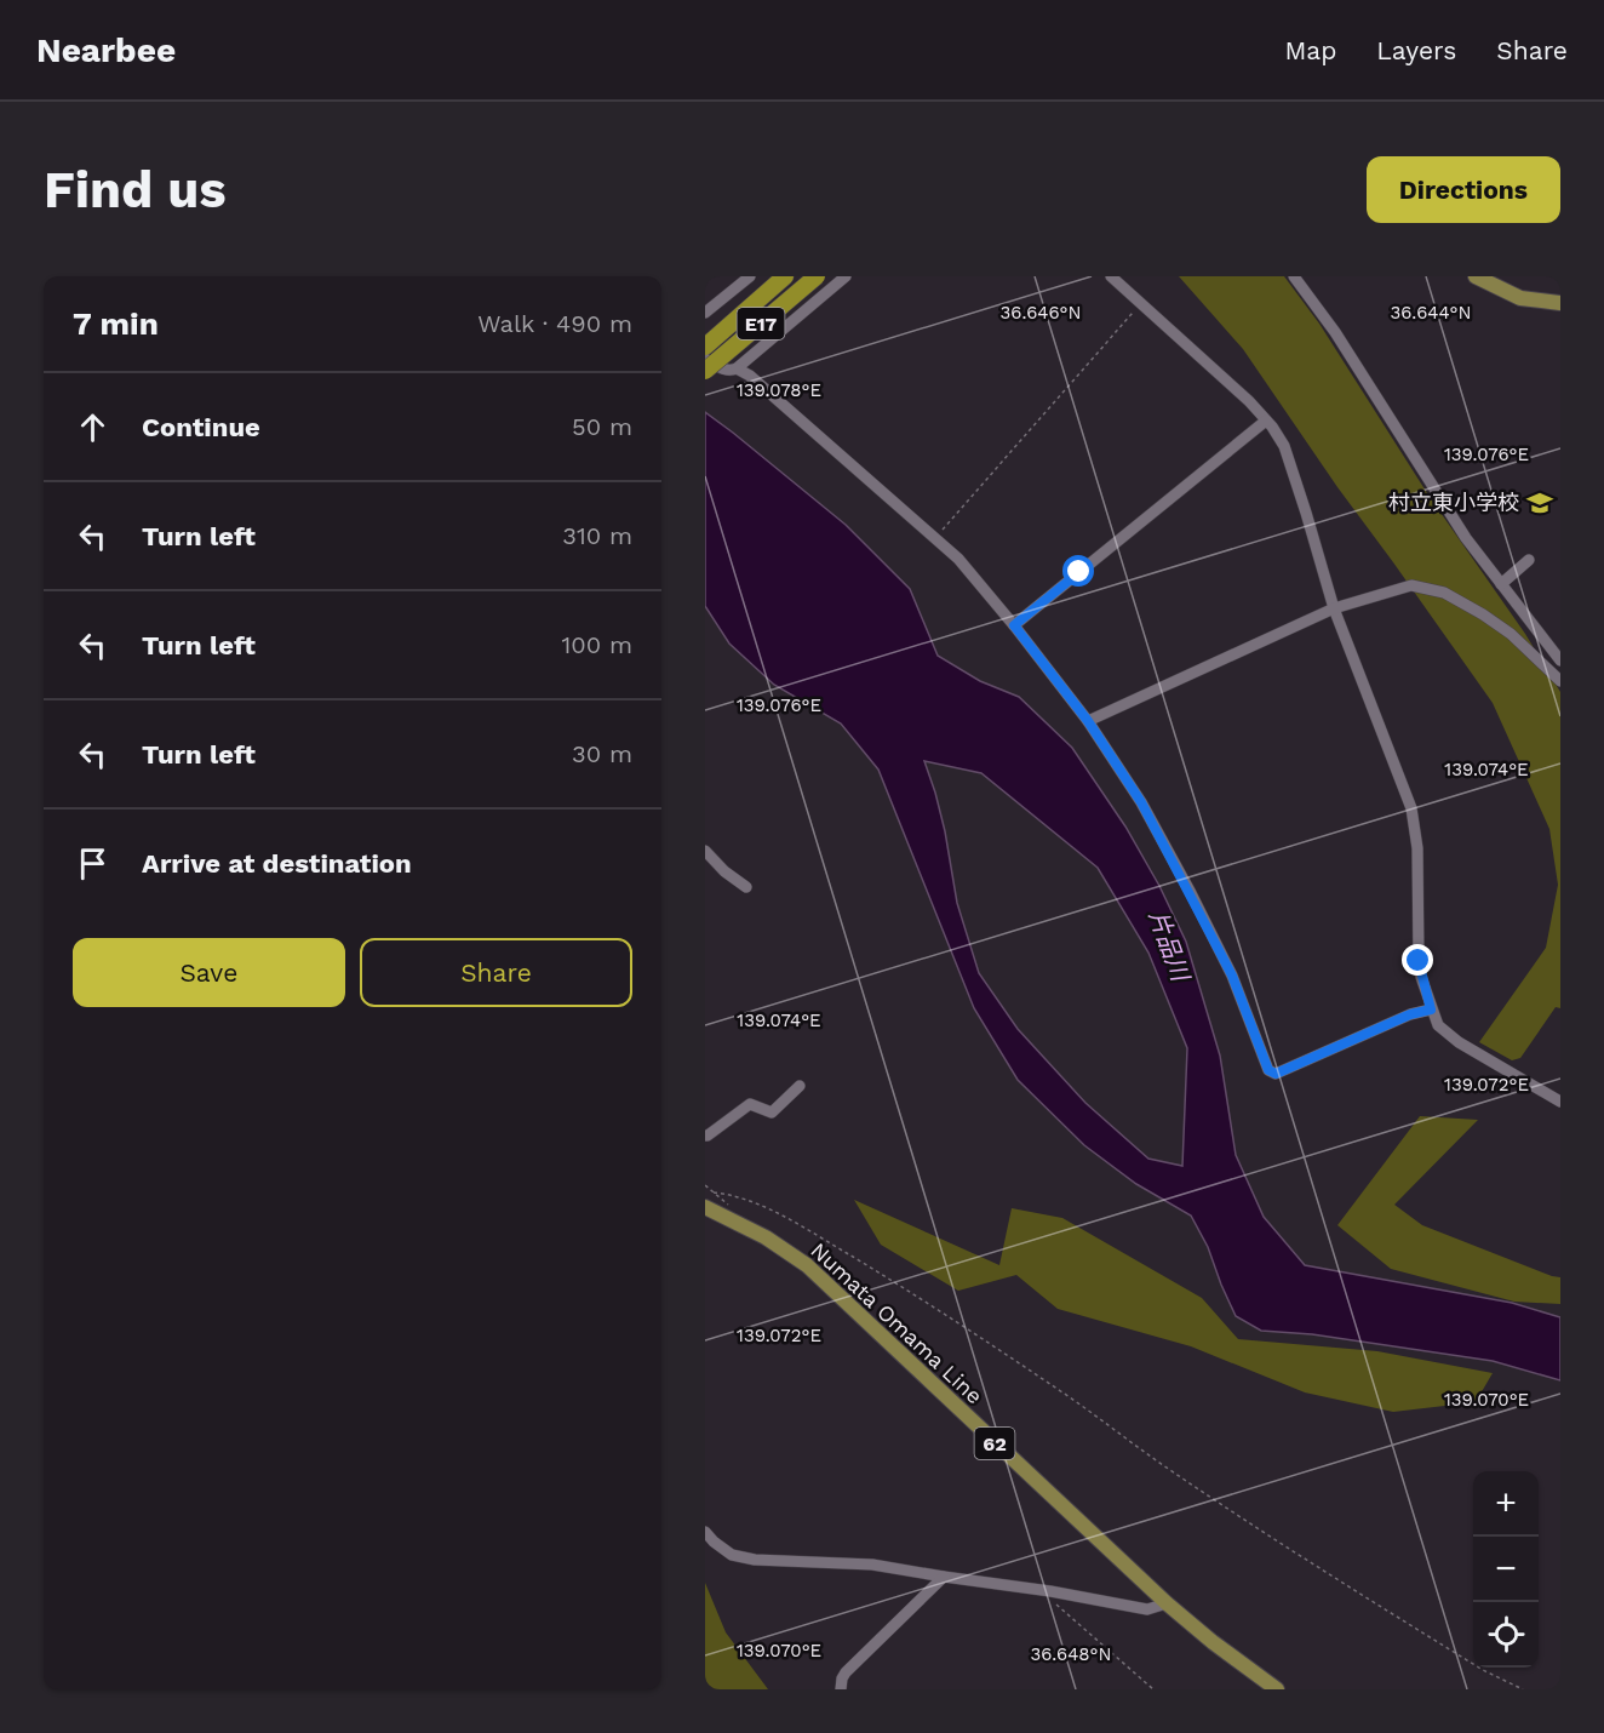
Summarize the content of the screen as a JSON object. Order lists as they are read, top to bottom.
{
  "streets": {
    "highway": ["E17"],
    "main road": ["Numata Omama Line", "62"]
  },
  "water": ["片品川"],
  "places": {
    "school or university": ["村立東小学校"]
  },
  "page": {
    "header": "Nearbee",
    "nav": ["Map", "Layers", "Share"],
    "buttons": [
      "Directions",
      ["Save", "Share"]
    ],
    "title": "Find us",
    "heading": ["7 min", "Walk · 490 m"],
    "list": [
      ["Continue", "50 m"],
      ["Turn left", "310 m"],
      ["Turn left", "100 m"],
      ["Turn left", "30 m"],
      "Arrive at destination"
    ],
    "map_buttons": ["+", "−"]
  },
  "coordinates": [
    "36.644°N",
    "36.646°N",
    "139.078°E",
    "139.076°E",
    "139.074°E",
    "139.072°E",
    "139.070°E",
    "36.648°N"
  ]
}
